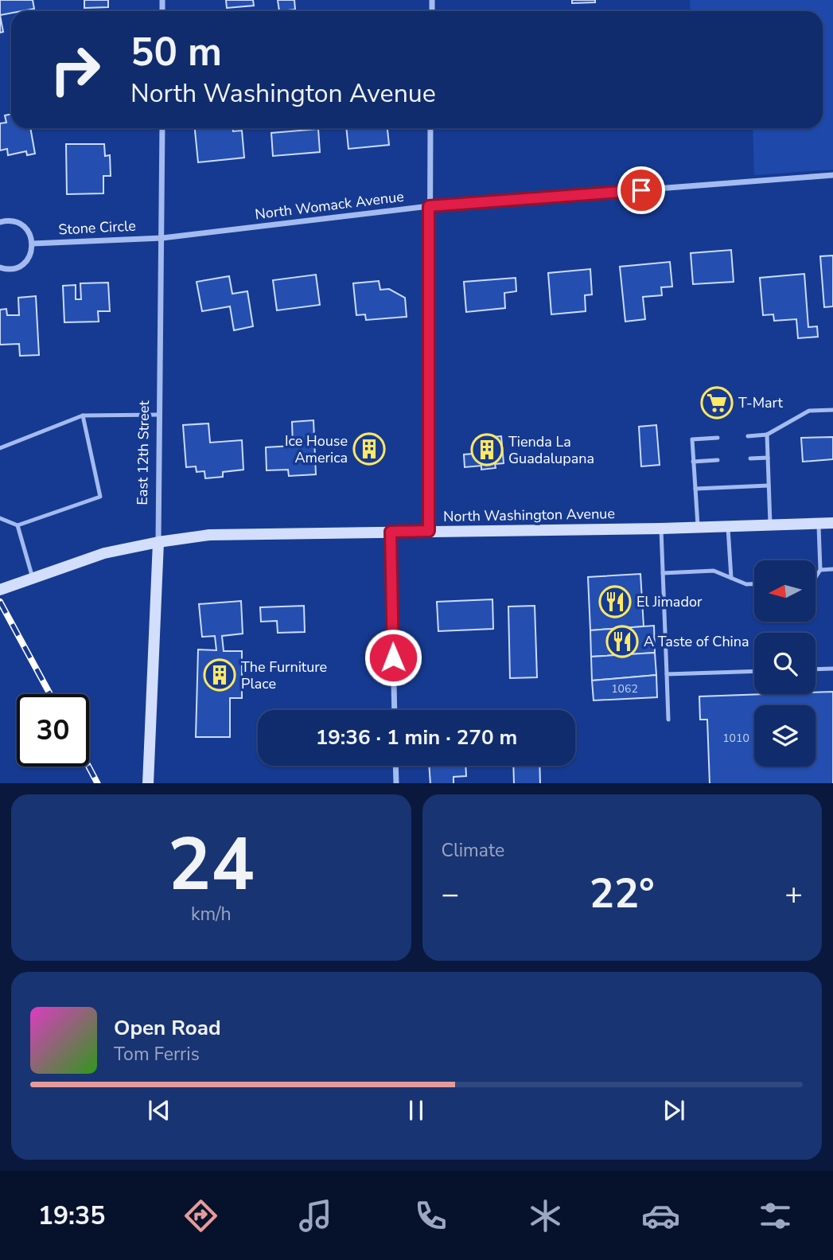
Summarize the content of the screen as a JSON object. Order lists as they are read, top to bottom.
{
  "streets": {
    "main road": ["East 12th Street", "North Washington Avenue"],
    "street": ["North Womack Avenue", "Stone Circle"]
  },
  "crossings": [
    ["North Womack Avenue", "Stone Circle"],
    ["North Womack Avenue", "East 12th Street"],
    ["Stone Circle", "East 12th Street"],
    ["East 12th Street", "North Washington Avenue"]
  ],
  "places": {
    "supermarket": ["T-Mart"],
    "building": ["Ice House America", "Tienda La Guadalupana", "The Furniture Place"],
    "restaurant": ["El Jimador", "A Taste of China"]
  },
  "house_numbers": ["1062", "1010"],
  "north": "left",
  "page": {
    "turn": ["50 m", "North Washington Avenue"],
    "limit": "30",
    "trip": "19:36 · 1 min · 270 m",
    "tile": [
      ["24", "km/h"],
      "Climate"
    ],
    "heat": ["−", "22°", "+"],
    "song": ["Open Road", "Tom Ferris"],
    "tabs": "19:35"
  }
}
